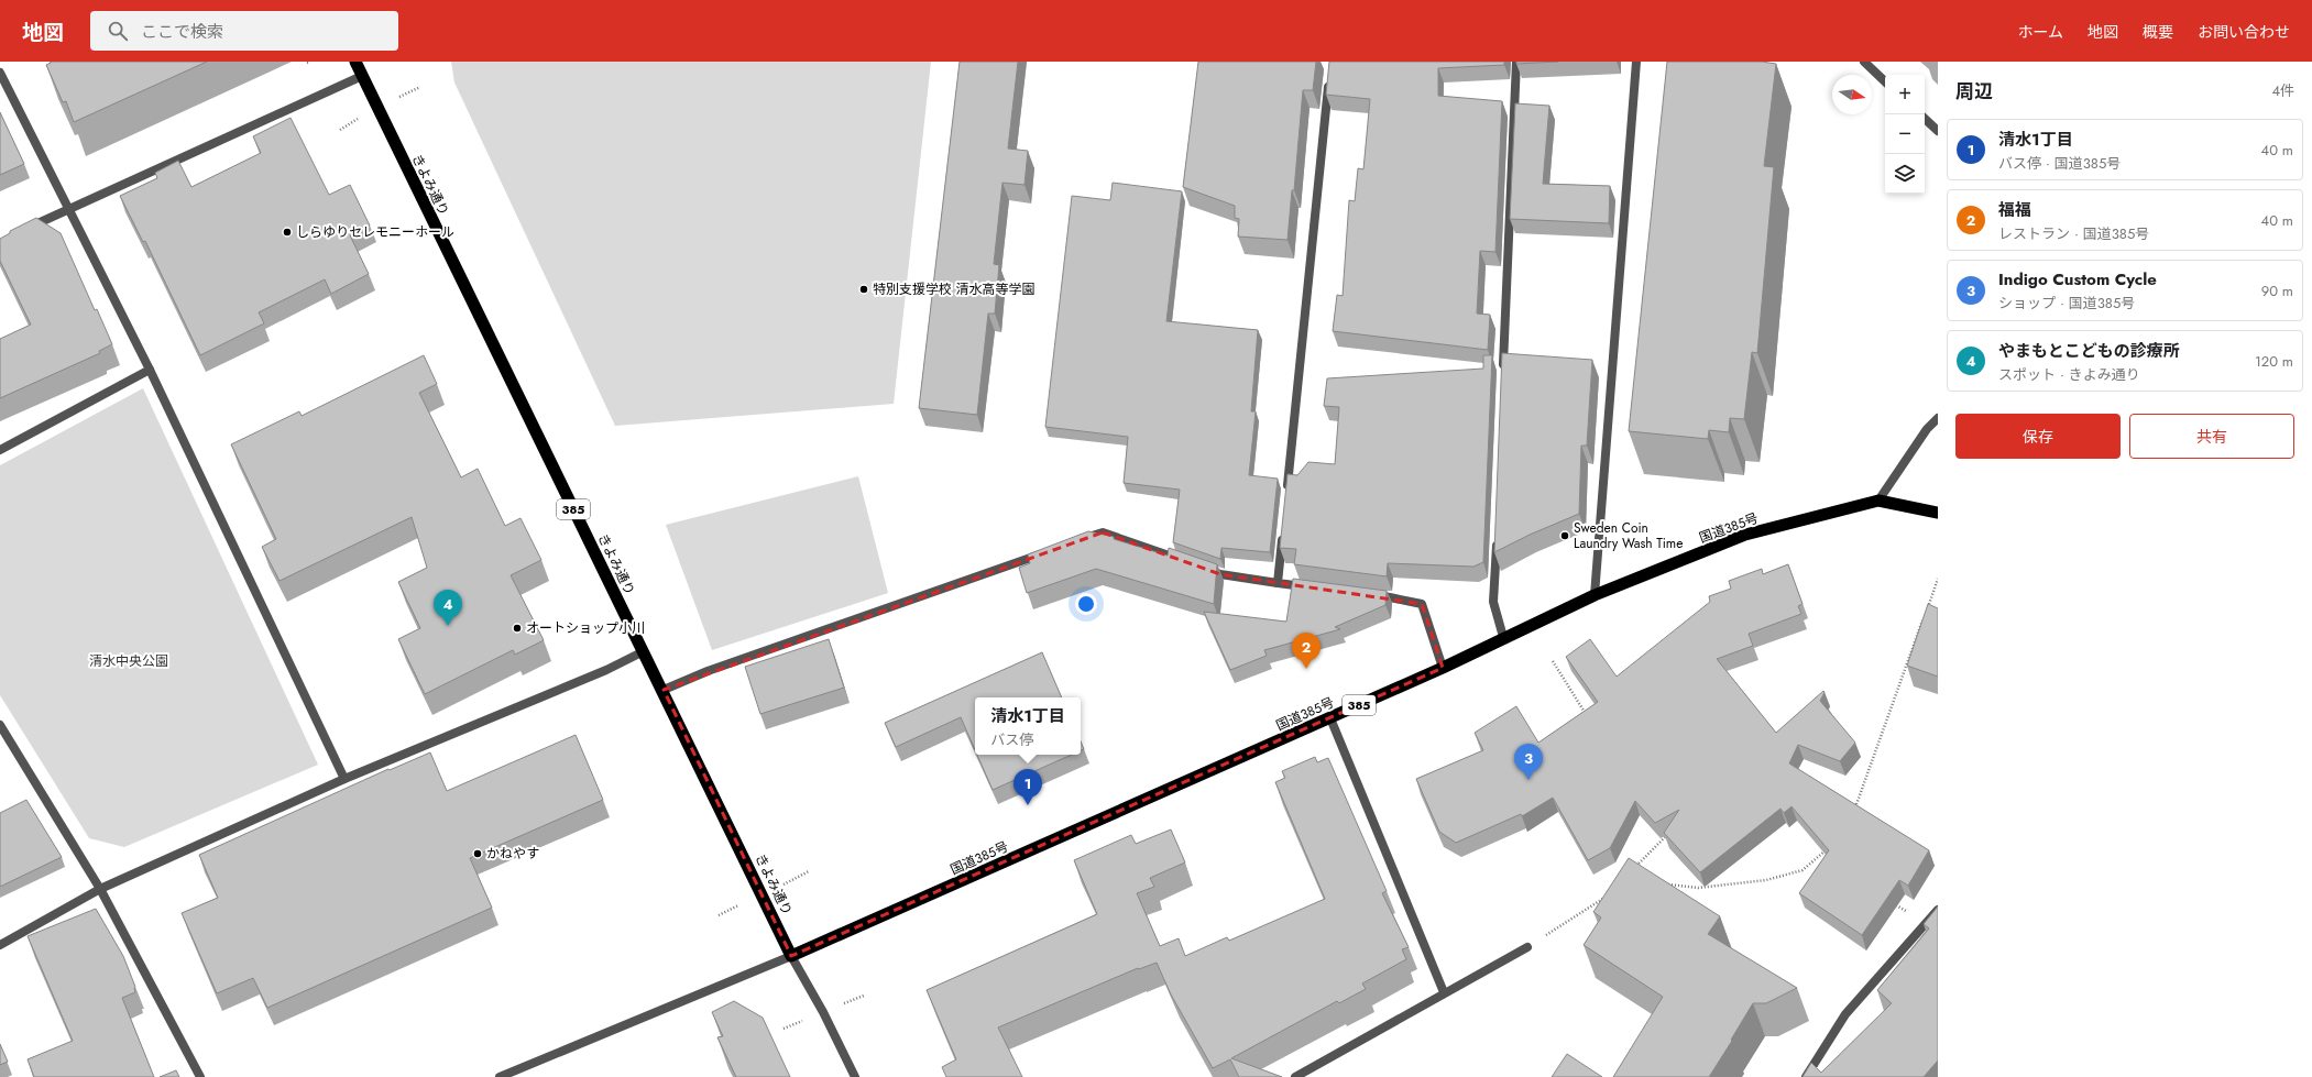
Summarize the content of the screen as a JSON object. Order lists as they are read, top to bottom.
{
  "streets": {
    "highway": ["きよみ通り", "385", "国道385号"]
  },
  "crossings": [
    ["きよみ通り", "国道385号"]
  ],
  "parks": ["清水中央公園"],
  "places": [
    "しらゆりセレモニーホール",
    "特別支援学校 清水高等学園",
    "Sweden Coin Laundry Wash Time",
    "オートショップ小川",
    "かねやす"
  ],
  "north": "right",
  "page": {
    "header": "地図",
    "search": "ここで検索",
    "nav": [
      "ホーム",
      "地図",
      "概要",
      "お問い合わせ"
    ],
    "heading": ["周辺", "4件"],
    "map_buttons": ["+", "−"],
    "list": [
      {
        "mark": "1",
        "name": "清水1丁目",
        "note": "バス停 · 国道385号",
        "value": "40 m"
      },
      {
        "mark": "2",
        "name": "福福",
        "note": "レストラン · 国道385号",
        "value": "40 m"
      },
      {
        "mark": "3",
        "name": "Indigo Custom Cycle",
        "note": "ショップ · 国道385号",
        "value": "90 m"
      },
      {
        "mark": "4",
        "name": "やまもとこどもの診療所",
        "note": "スポット · きよみ通り",
        "value": "120 m"
      }
    ],
    "buttons": ["保存", "共有"],
    "pins": [
      "4",
      "2",
      "3",
      "1"
    ],
    "popup": ["清水1丁目", "バス停"]
  }
}
